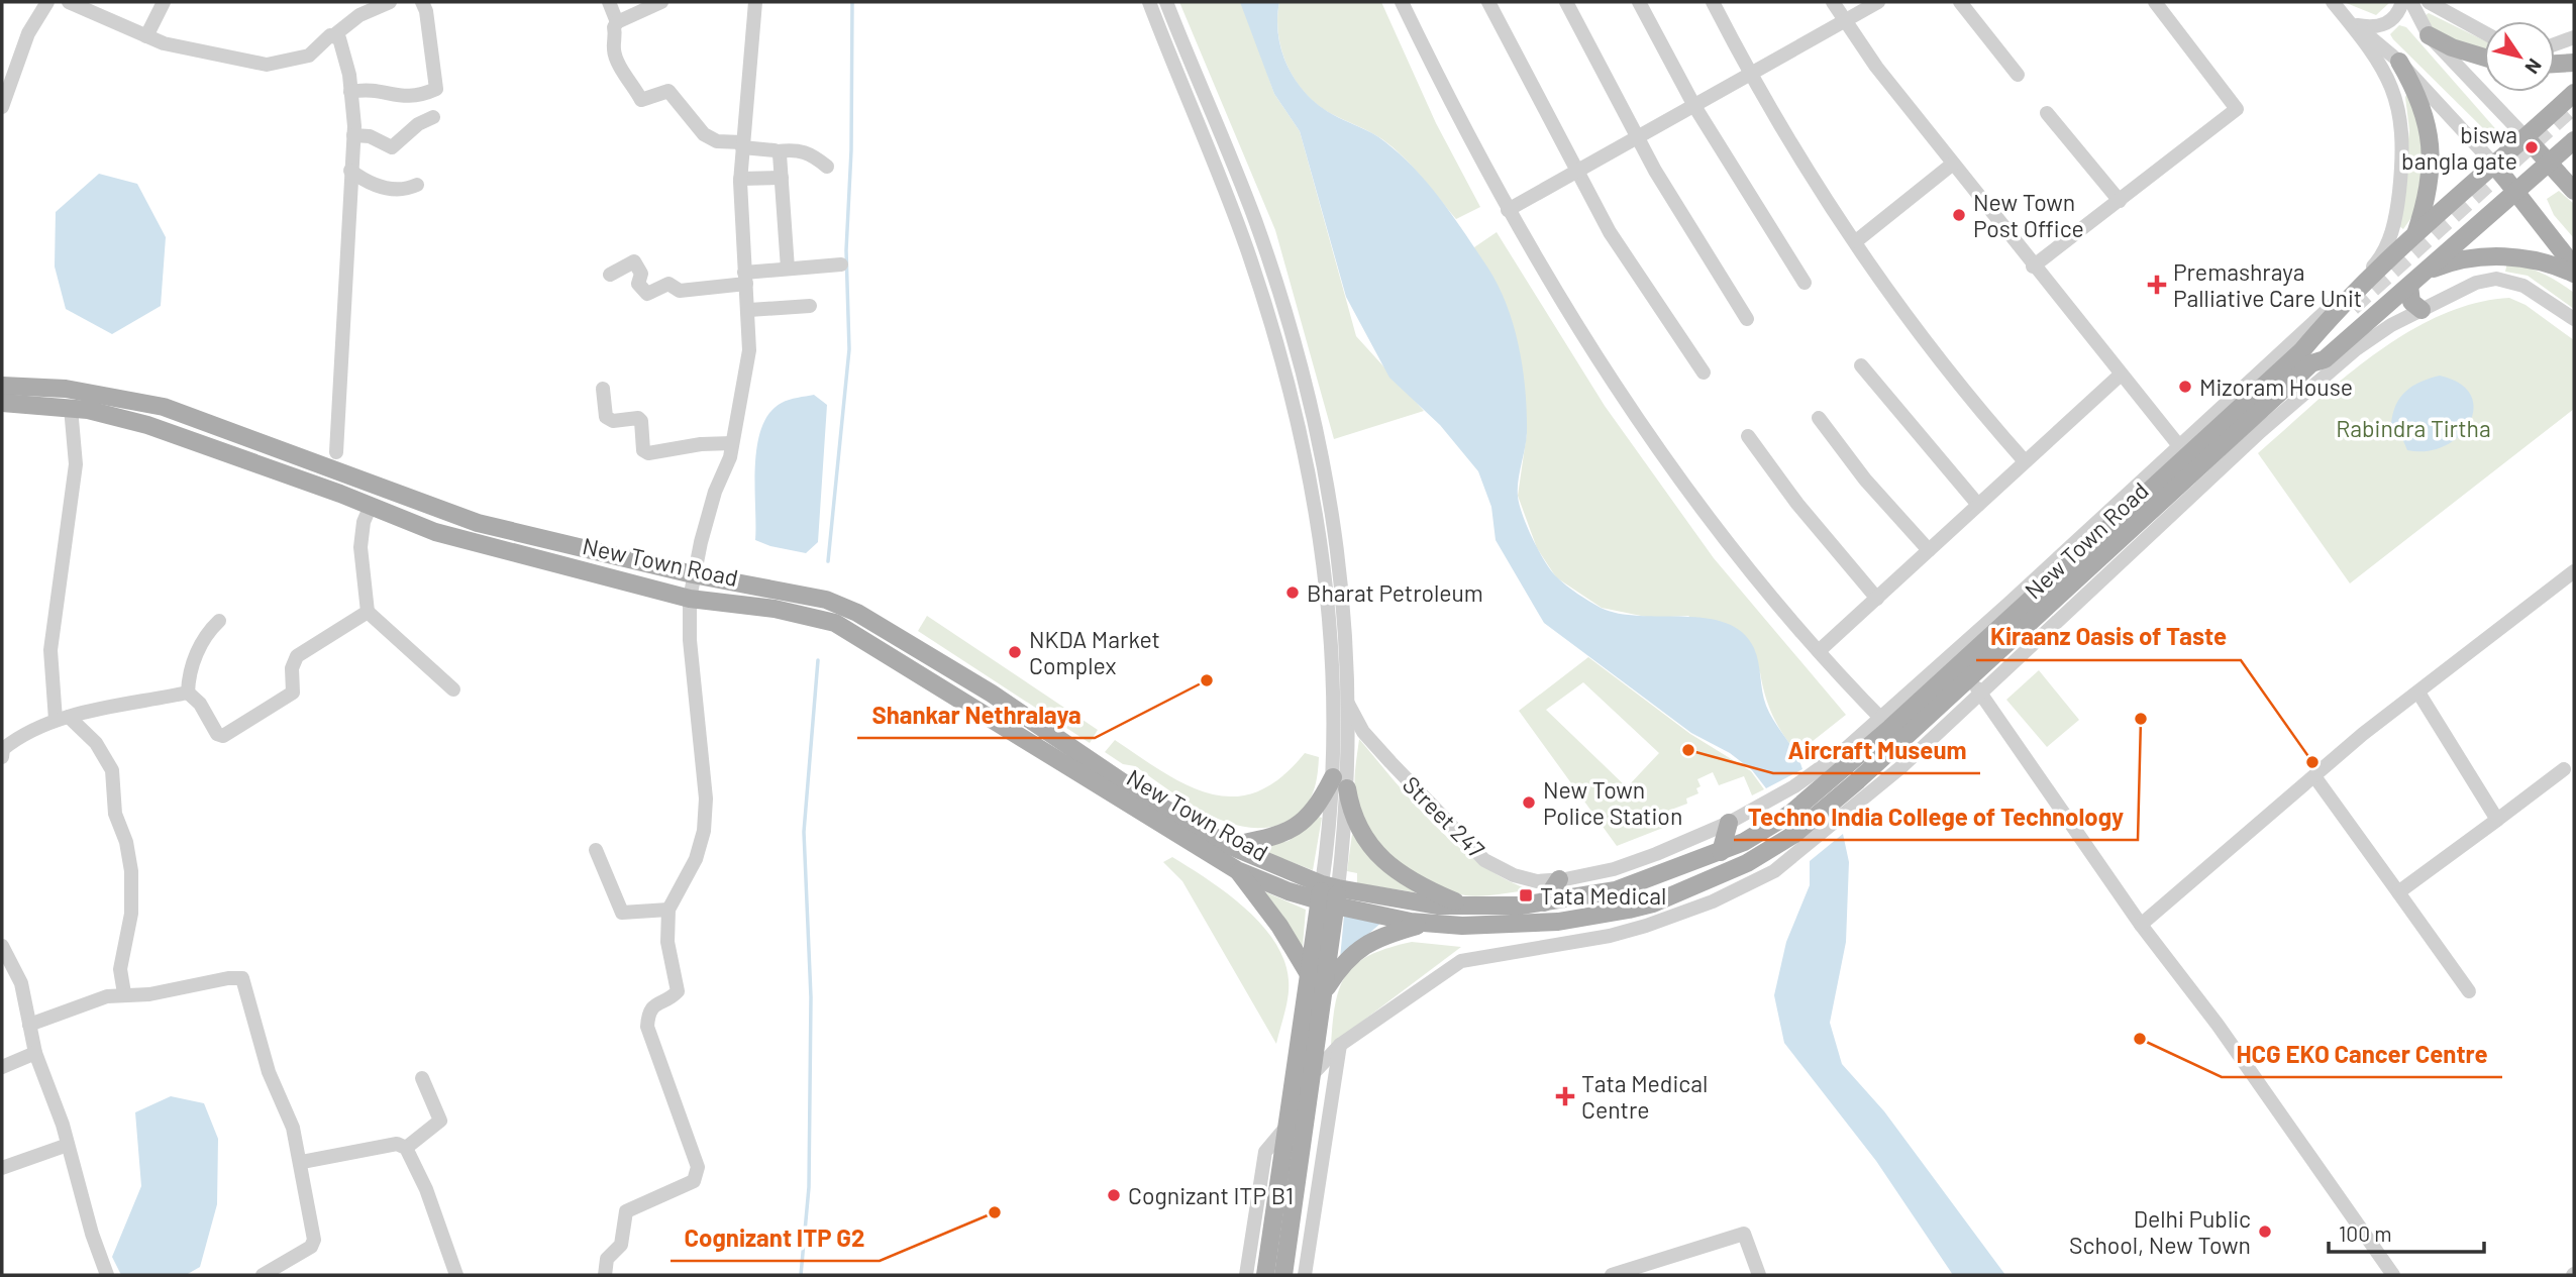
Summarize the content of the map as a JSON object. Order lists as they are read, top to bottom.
{
  "streets": {
    "main road": ["New Town Road"],
    "street": ["Street 247"]
  },
  "parks": ["Rabindra Tirtha"],
  "places": {
    "other": [
      "biswa bangla gate",
      "New Town Post Office",
      "Mizoram House",
      "Bharat Petroleum",
      "NKDA Market Complex",
      "Shankar Nethralaya",
      "Techno India College of Technology",
      "Aircraft Museum",
      "Kiraanz Oasis of Taste",
      "New Town Police Station",
      "HCG EKO Cancer Centre",
      "Cognizant ITP B1",
      "Cognizant ITP G2",
      "Delhi Public School, New Town"
    ],
    "health": ["Premashraya Palliative Care Unit", "Tata Medical Centre"],
    "transit": ["Tata Medical"]
  },
  "scale_bar": "100 m",
  "north": "bottom right"
}
